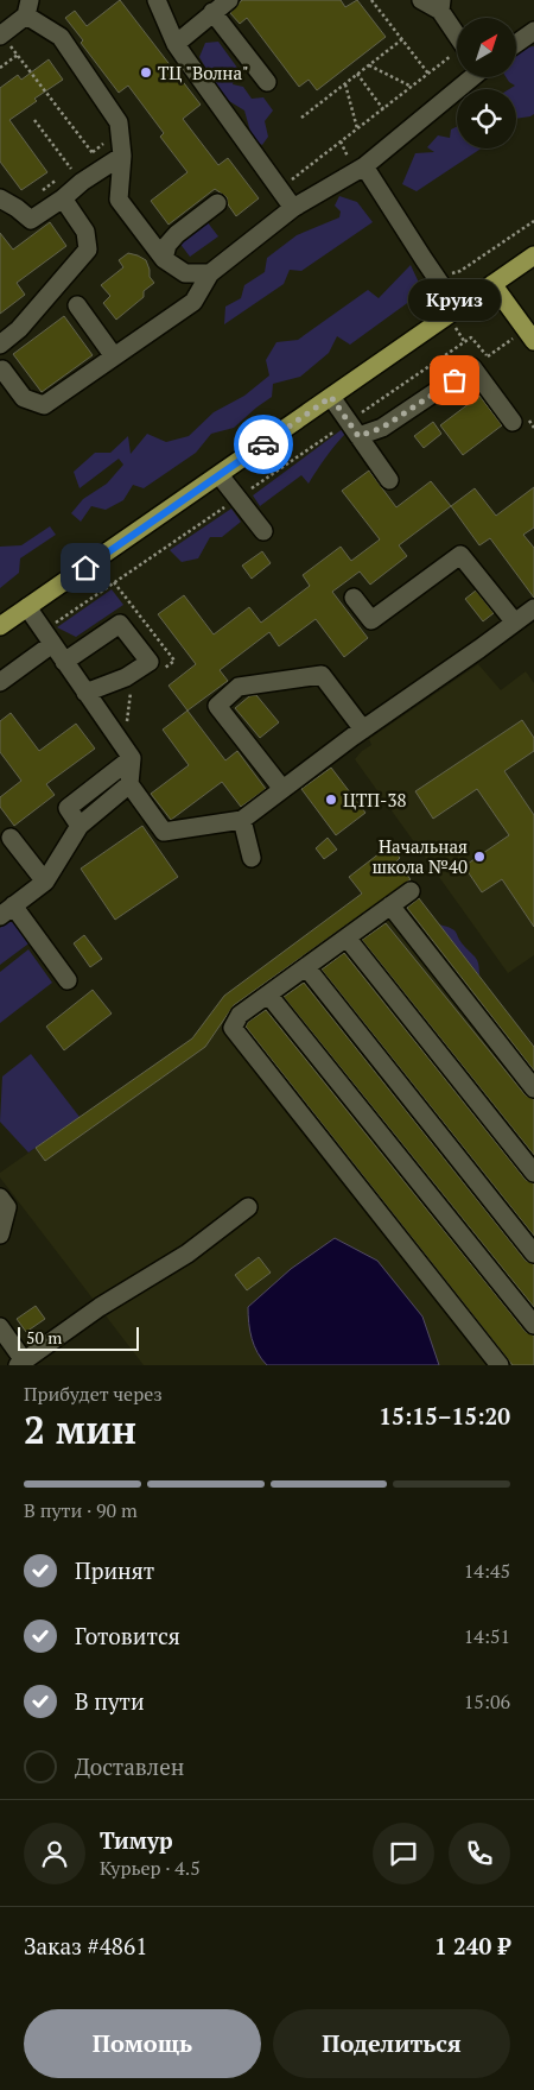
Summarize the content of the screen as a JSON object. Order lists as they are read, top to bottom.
{
  "places": [
    "ТЦ \"Волна\"",
    "Круиз",
    "ЦТП-38",
    "Начальная школа №40"
  ],
  "scale_bar": "50 m",
  "north": "top right",
  "page": {
    "bubble": "Круиз",
    "scale": "50 m",
    "heading": ["2 мин", "Прибудет через", "15:15–15:20"],
    "panel": [
      "Тимур",
      "Курьер · 4.5",
      "Заказ #4861",
      "1 240 ₽"
    ],
    "bar": "В пути · 90 m",
    "list": [
      ["Принят", "14:45"],
      ["Готовится", "14:51"],
      ["В пути", "15:06"],
      "Доставлен"
    ],
    "buttons": ["Помощь", "Поделиться"]
  }
}
